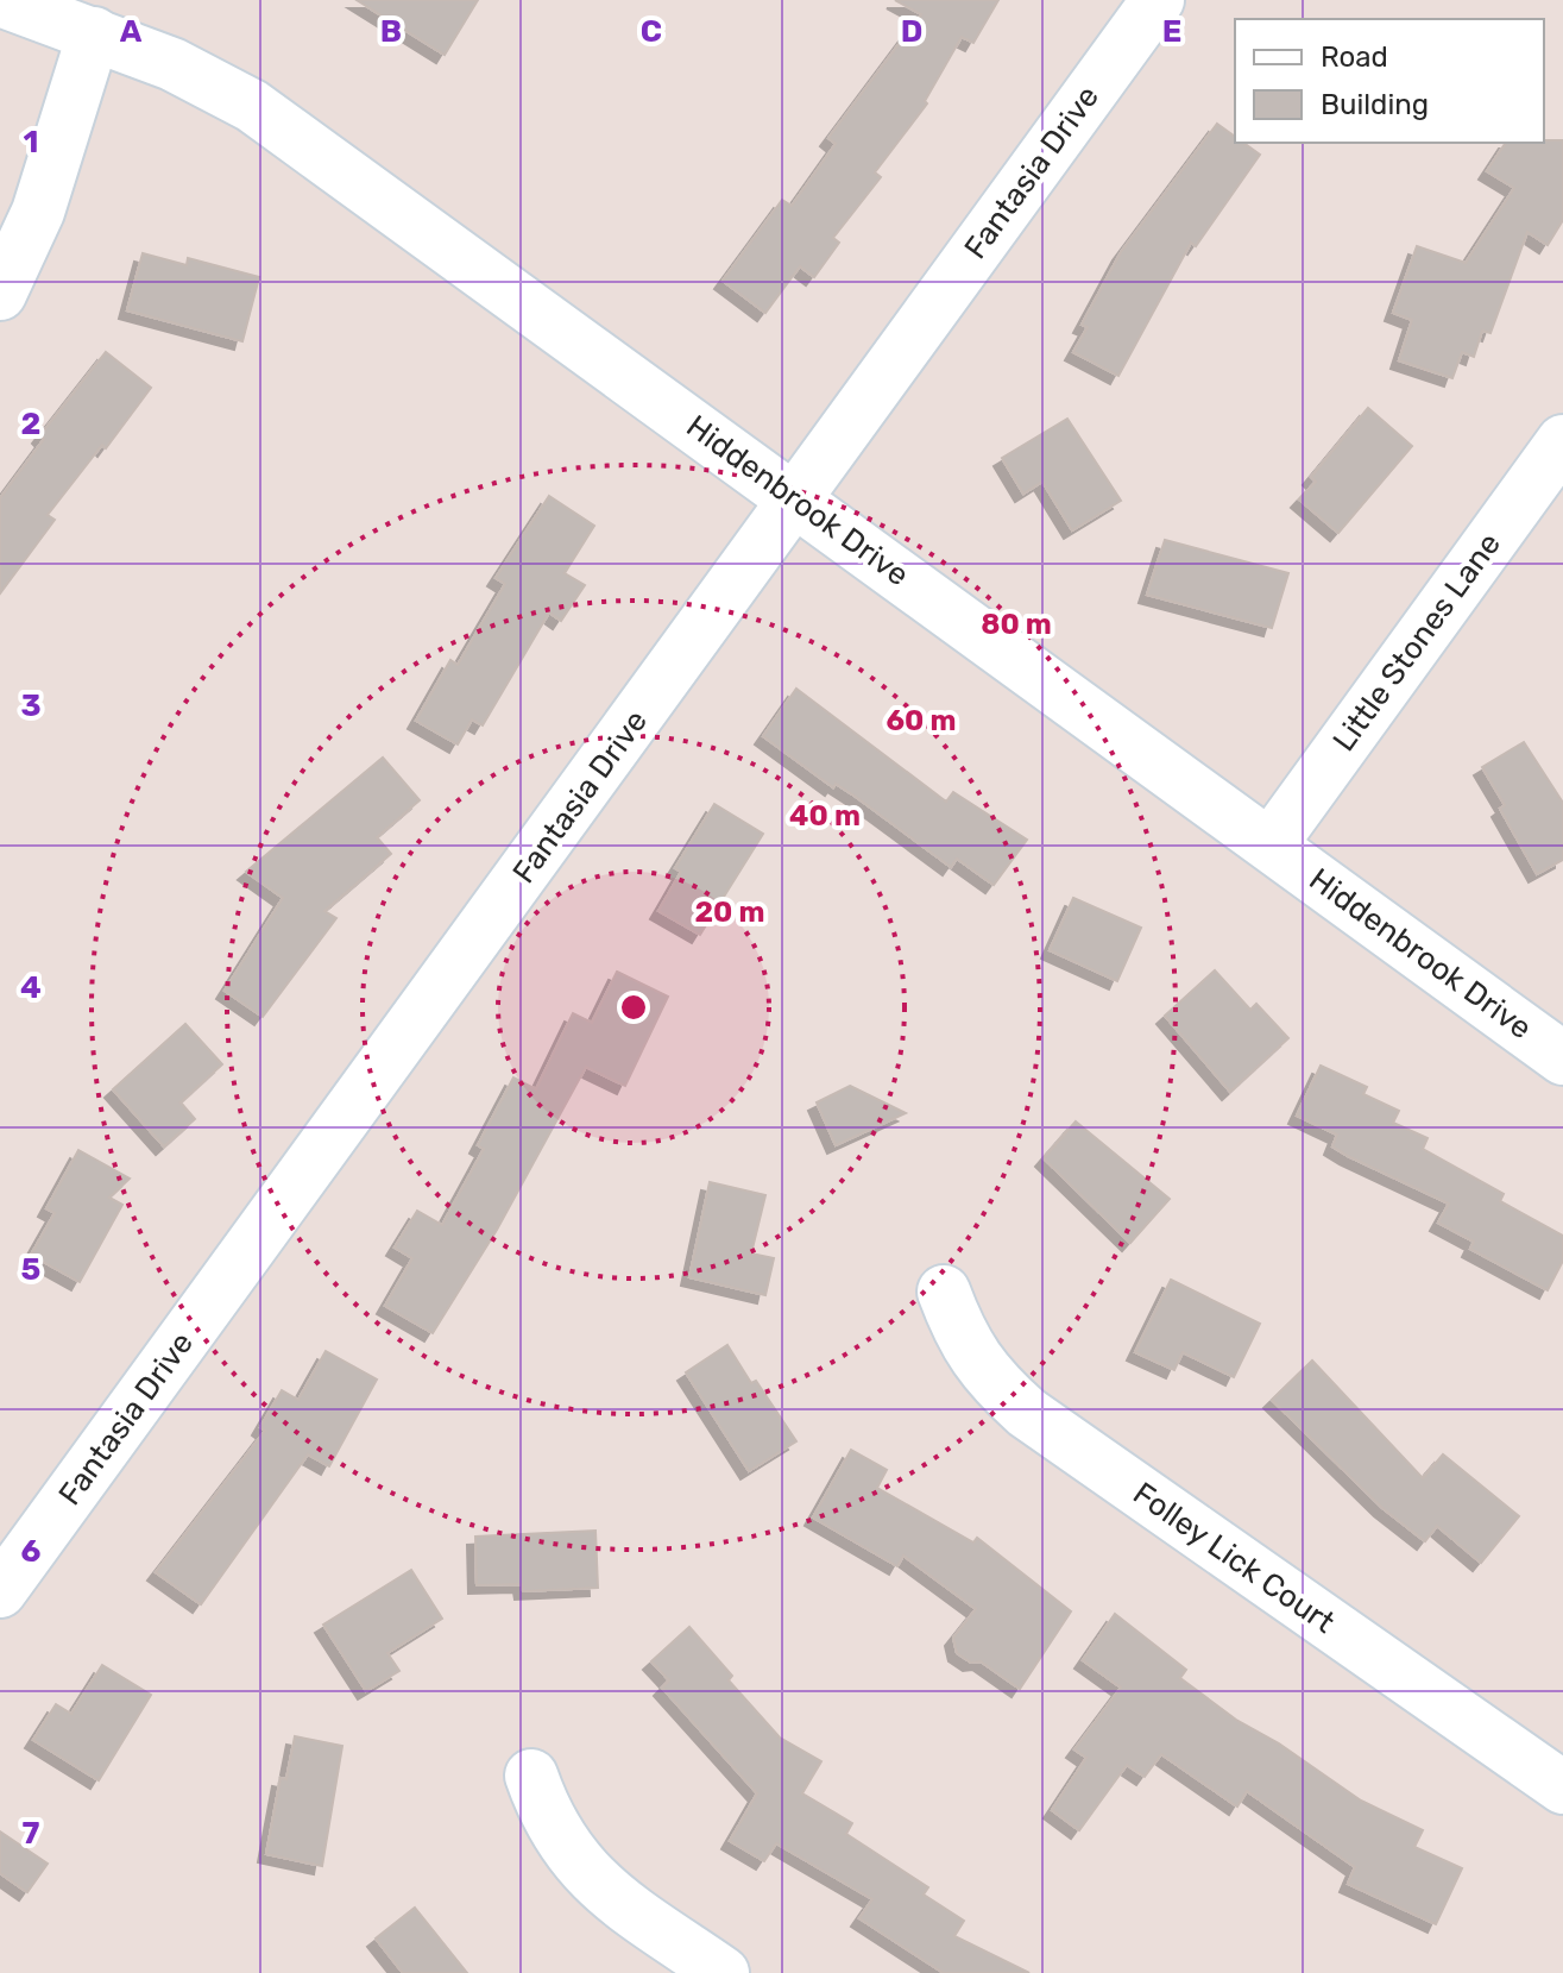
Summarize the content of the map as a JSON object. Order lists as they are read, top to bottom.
{
  "streets": {
    "street": [
      "Fantasia Drive",
      "Hiddenbrook Drive",
      "Little Stones Lane",
      "Folley Lick Court"
    ]
  },
  "crossings": [
    ["Fantasia Drive", "Hiddenbrook Drive"],
    ["Hiddenbrook Drive", "Little Stones Lane"]
  ],
  "legend": ["Road", "Building"],
  "grid": {
    "columns": [
      "A",
      "B",
      "C",
      "D",
      "E"
    ],
    "rows": [
      "1",
      "2",
      "3",
      "4",
      "5",
      "6",
      "7"
    ]
  },
  "rings": [
    "80 m",
    "60 m",
    "40 m",
    "20 m"
  ]
}
